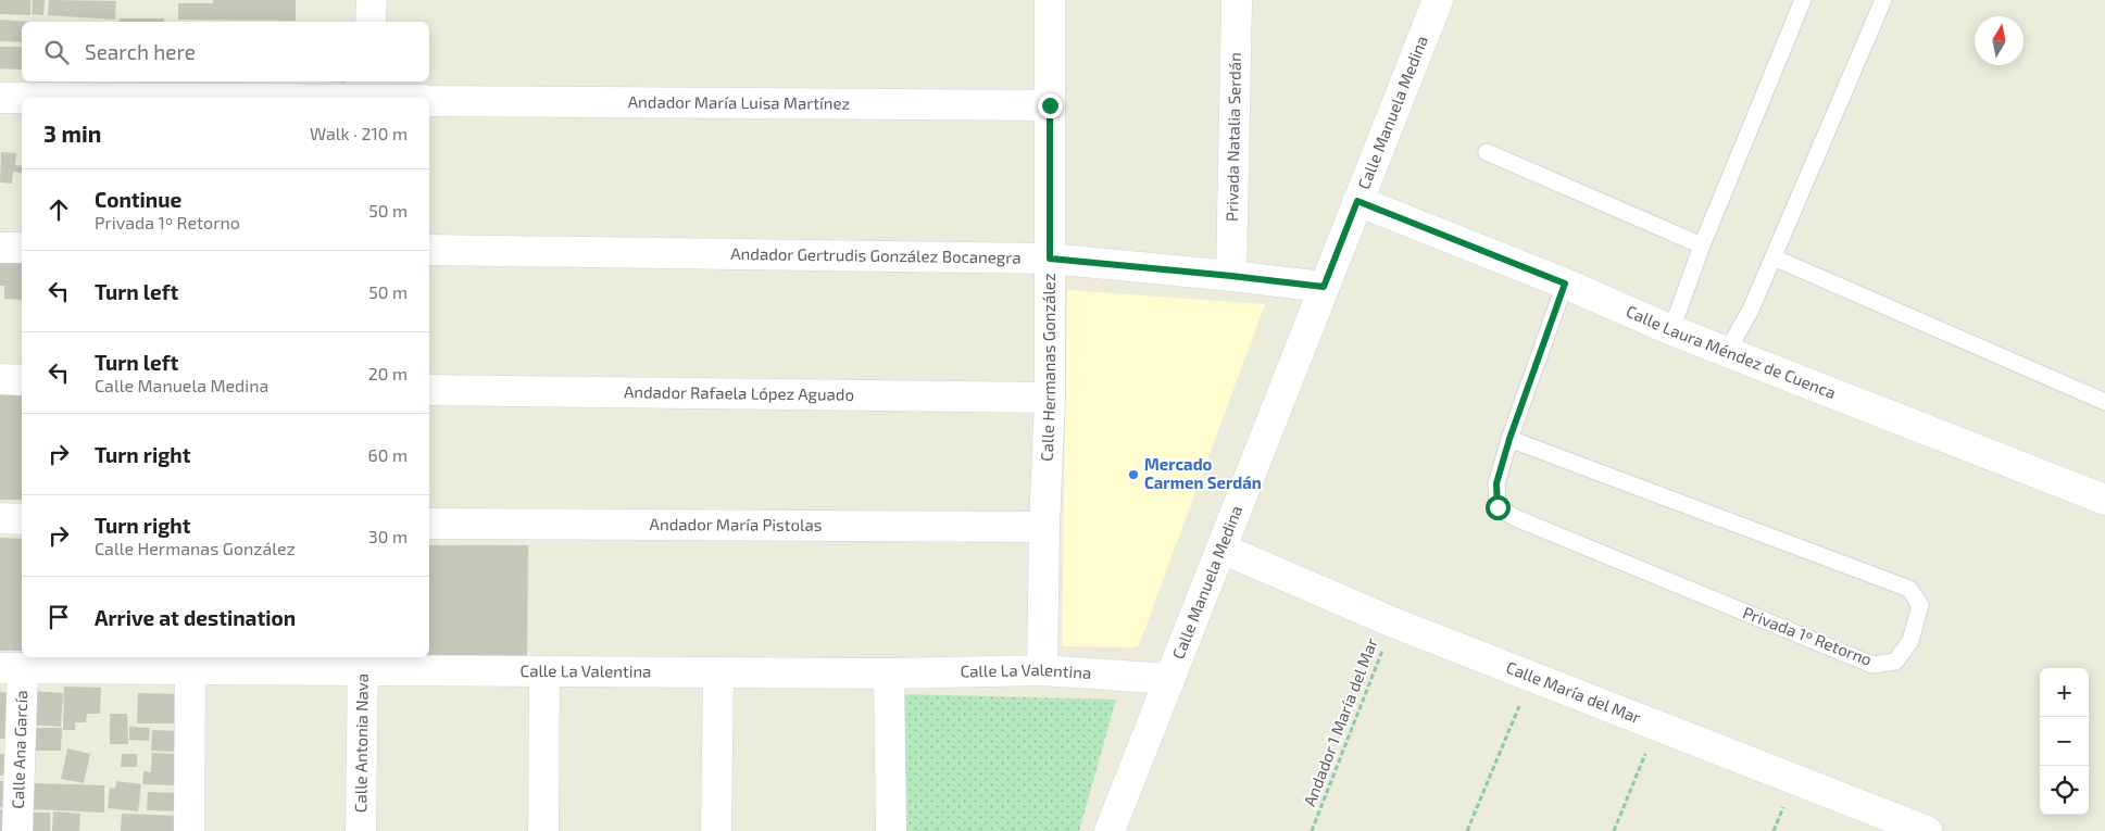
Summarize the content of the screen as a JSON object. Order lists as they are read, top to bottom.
{
  "streets": {
    "street": [
      "Andador María Luisa Martínez",
      "Calle Manuela Medina",
      "Privada Natalia Serdán",
      "Andador Gertrudis González Bocanegra",
      "Calle Laura Méndez de Cuenca",
      "Calle Hermanas González",
      "Andador Rafaela López Aguado",
      "Andador María Pistolas",
      "Calle La Valentina",
      "Calle María del Mar",
      "Calle Antonia Nava",
      "Calle Ana García"
    ],
    "lane": ["Privada 1º Retorno"],
    "path": ["Andador 1 María del Mar"]
  },
  "crossings": [
    ["Andador María Luisa Martínez", "Calle Hermanas González"],
    ["Calle Manuela Medina", "Andador Gertrudis González Bocanegra"],
    ["Calle Manuela Medina", "Calle Laura Méndez de Cuenca"],
    ["Calle Manuela Medina", "Calle La Valentina"],
    ["Calle Manuela Medina", "Calle María del Mar"],
    ["Privada Natalia Serdán", "Andador Gertrudis González Bocanegra"],
    ["Andador Gertrudis González Bocanegra", "Calle Hermanas González"],
    ["Calle Laura Méndez de Cuenca", "Privada 1º Retorno"],
    ["Calle Hermanas González", "Andador Rafaela López Aguado"],
    ["Calle Hermanas González", "Andador María Pistolas"],
    ["Calle Hermanas González", "Calle La Valentina"],
    ["Calle La Valentina", "Calle Antonia Nava"],
    ["Calle La Valentina", "Calle Ana García"],
    ["Calle María del Mar", "Andador 1 María del Mar"]
  ],
  "places": ["Mercado Carmen Serdán"],
  "north": "top",
  "page": {
    "search": "Search here",
    "heading": ["3 min", "Walk · 210 m"],
    "list": [
      ["Continue", "Privada 1º Retorno", "50 m"],
      ["Turn left", "50 m"],
      ["Turn left", "Calle Manuela Medina", "20 m"],
      ["Turn right", "60 m"],
      ["Turn right", "Calle Hermanas González", "30 m"],
      "Arrive at destination"
    ],
    "map_buttons": ["+", "−"]
  }
}
